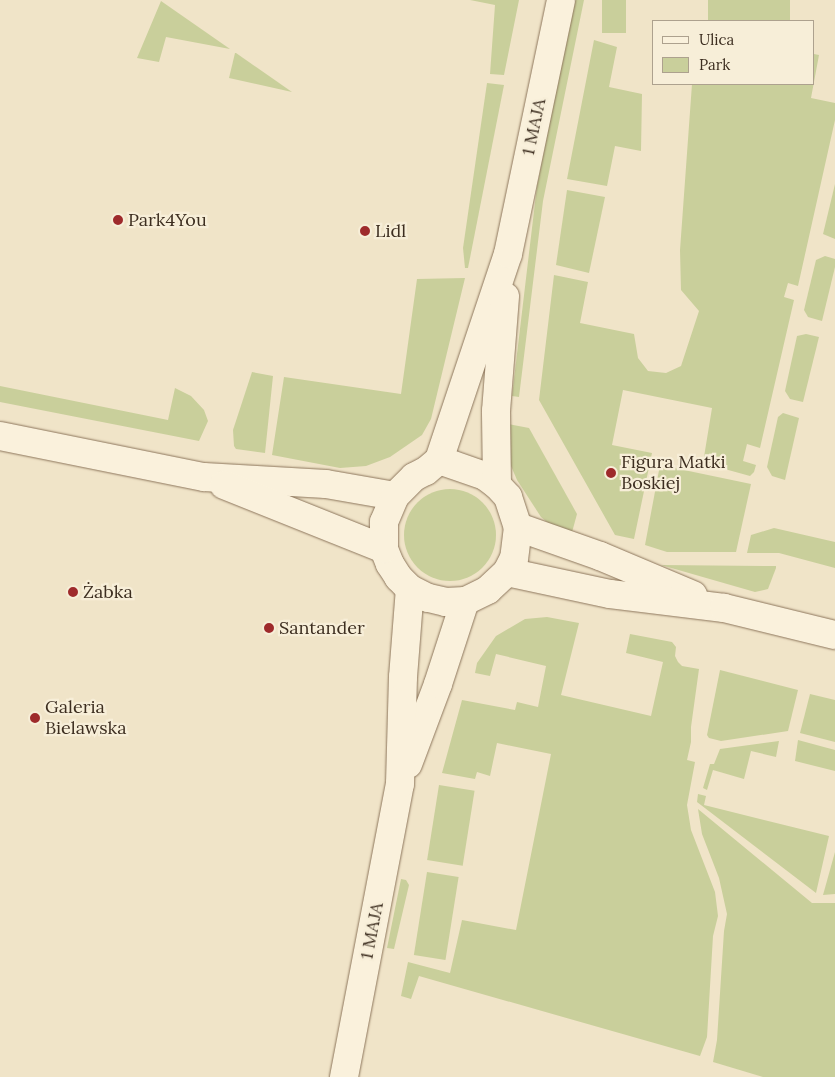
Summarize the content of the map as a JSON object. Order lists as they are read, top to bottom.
{
  "streets": {
    "street": ["1 MAJA"]
  },
  "places": [
    "Park4You",
    "Lidl",
    "Figura Matki Boskiej",
    "Żabka",
    "Santander",
    "Galeria Bielawska"
  ],
  "legend": ["Ulica", "Park"]
}
